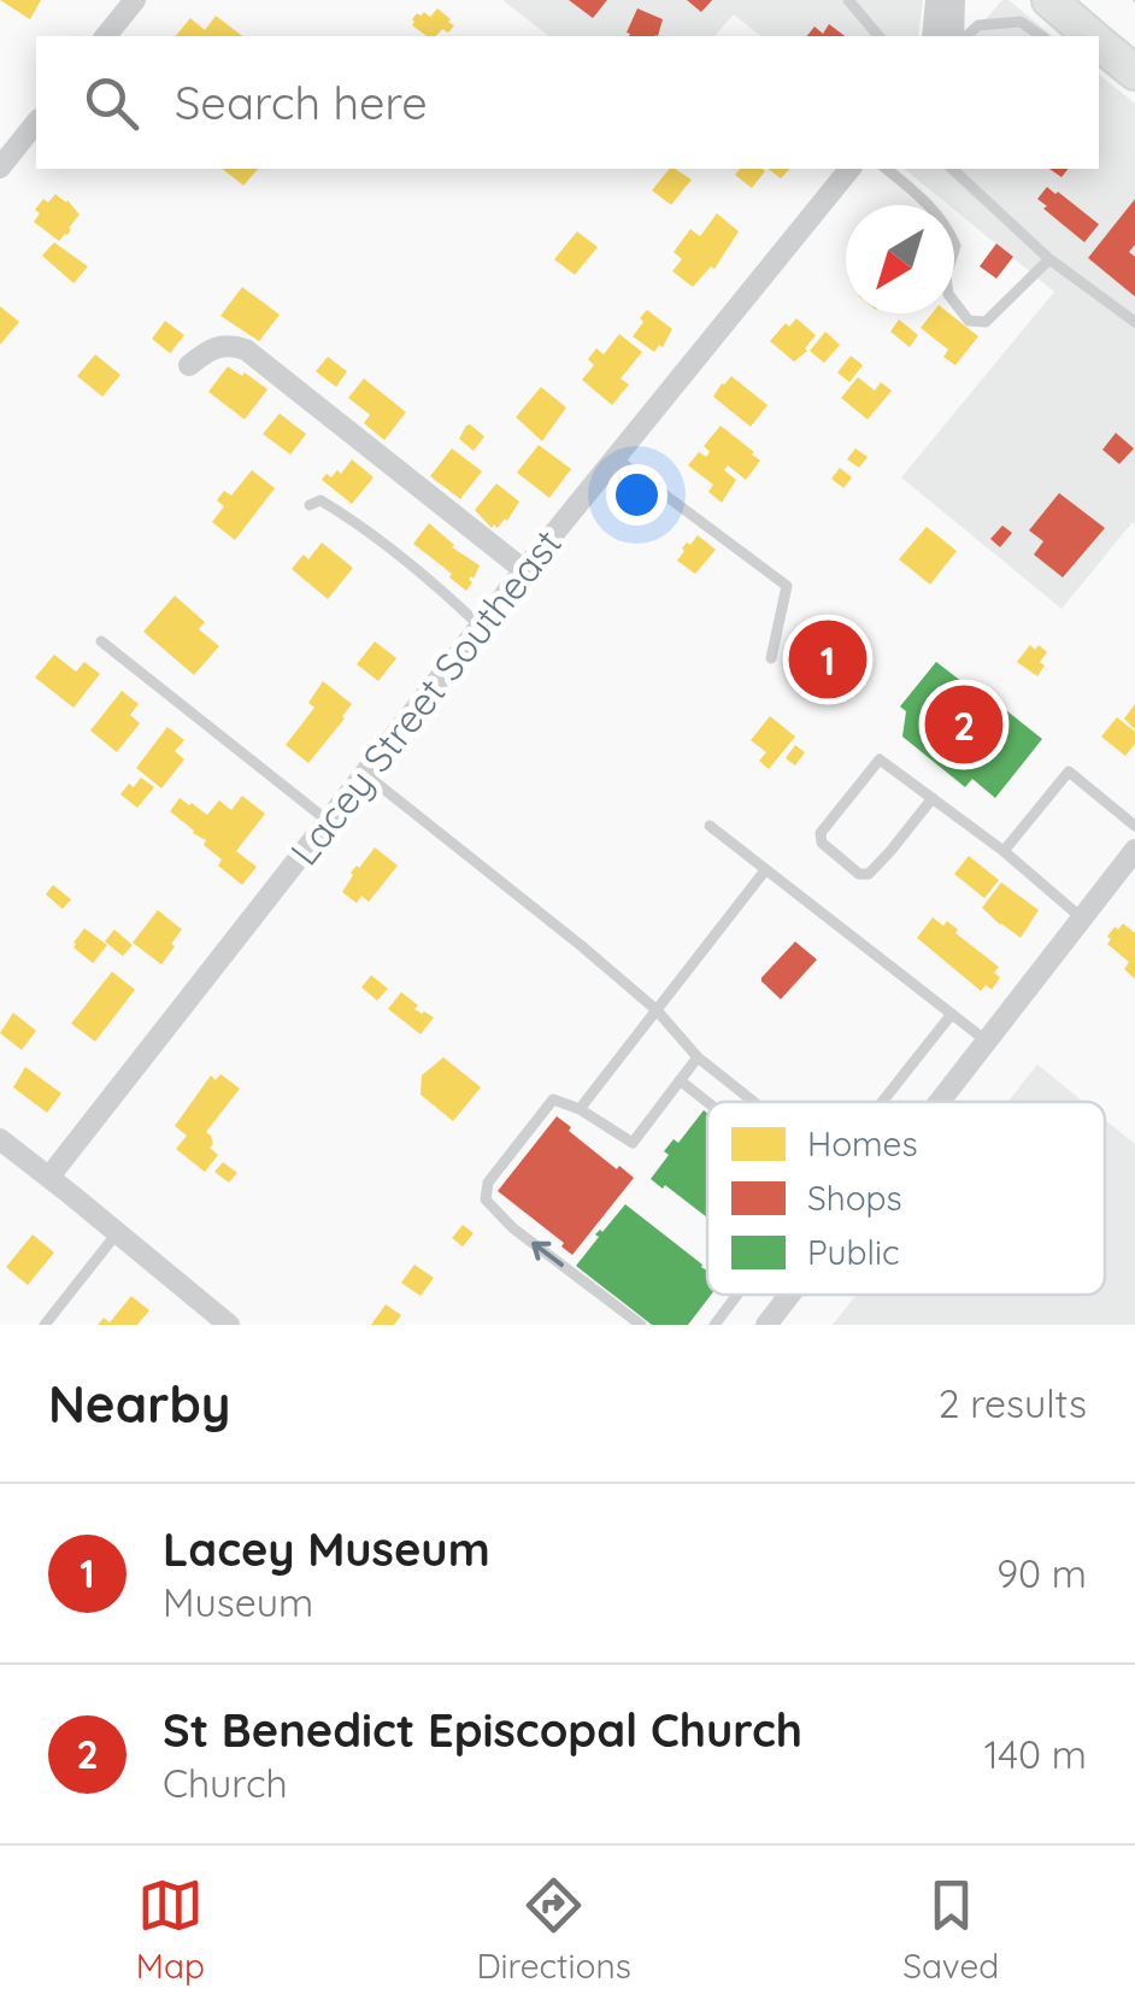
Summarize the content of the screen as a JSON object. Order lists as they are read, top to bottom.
{
  "streets": {
    "street": ["Lacey Street Southeast"]
  },
  "legend": ["Homes", "Shops", "Public"],
  "north": "bottom left",
  "page": {
    "search": "Search here",
    "pins": ["1", "2"],
    "heading": ["Nearby", "2 results"],
    "list": [
      {
        "mark": "1",
        "name": "Lacey Museum",
        "note": "Museum",
        "value": "90 m"
      },
      {
        "mark": "2",
        "name": "St Benedict Episcopal Church",
        "note": "Church",
        "value": "140 m"
      }
    ],
    "nav": ["Map", "Directions", "Saved"]
  }
}
